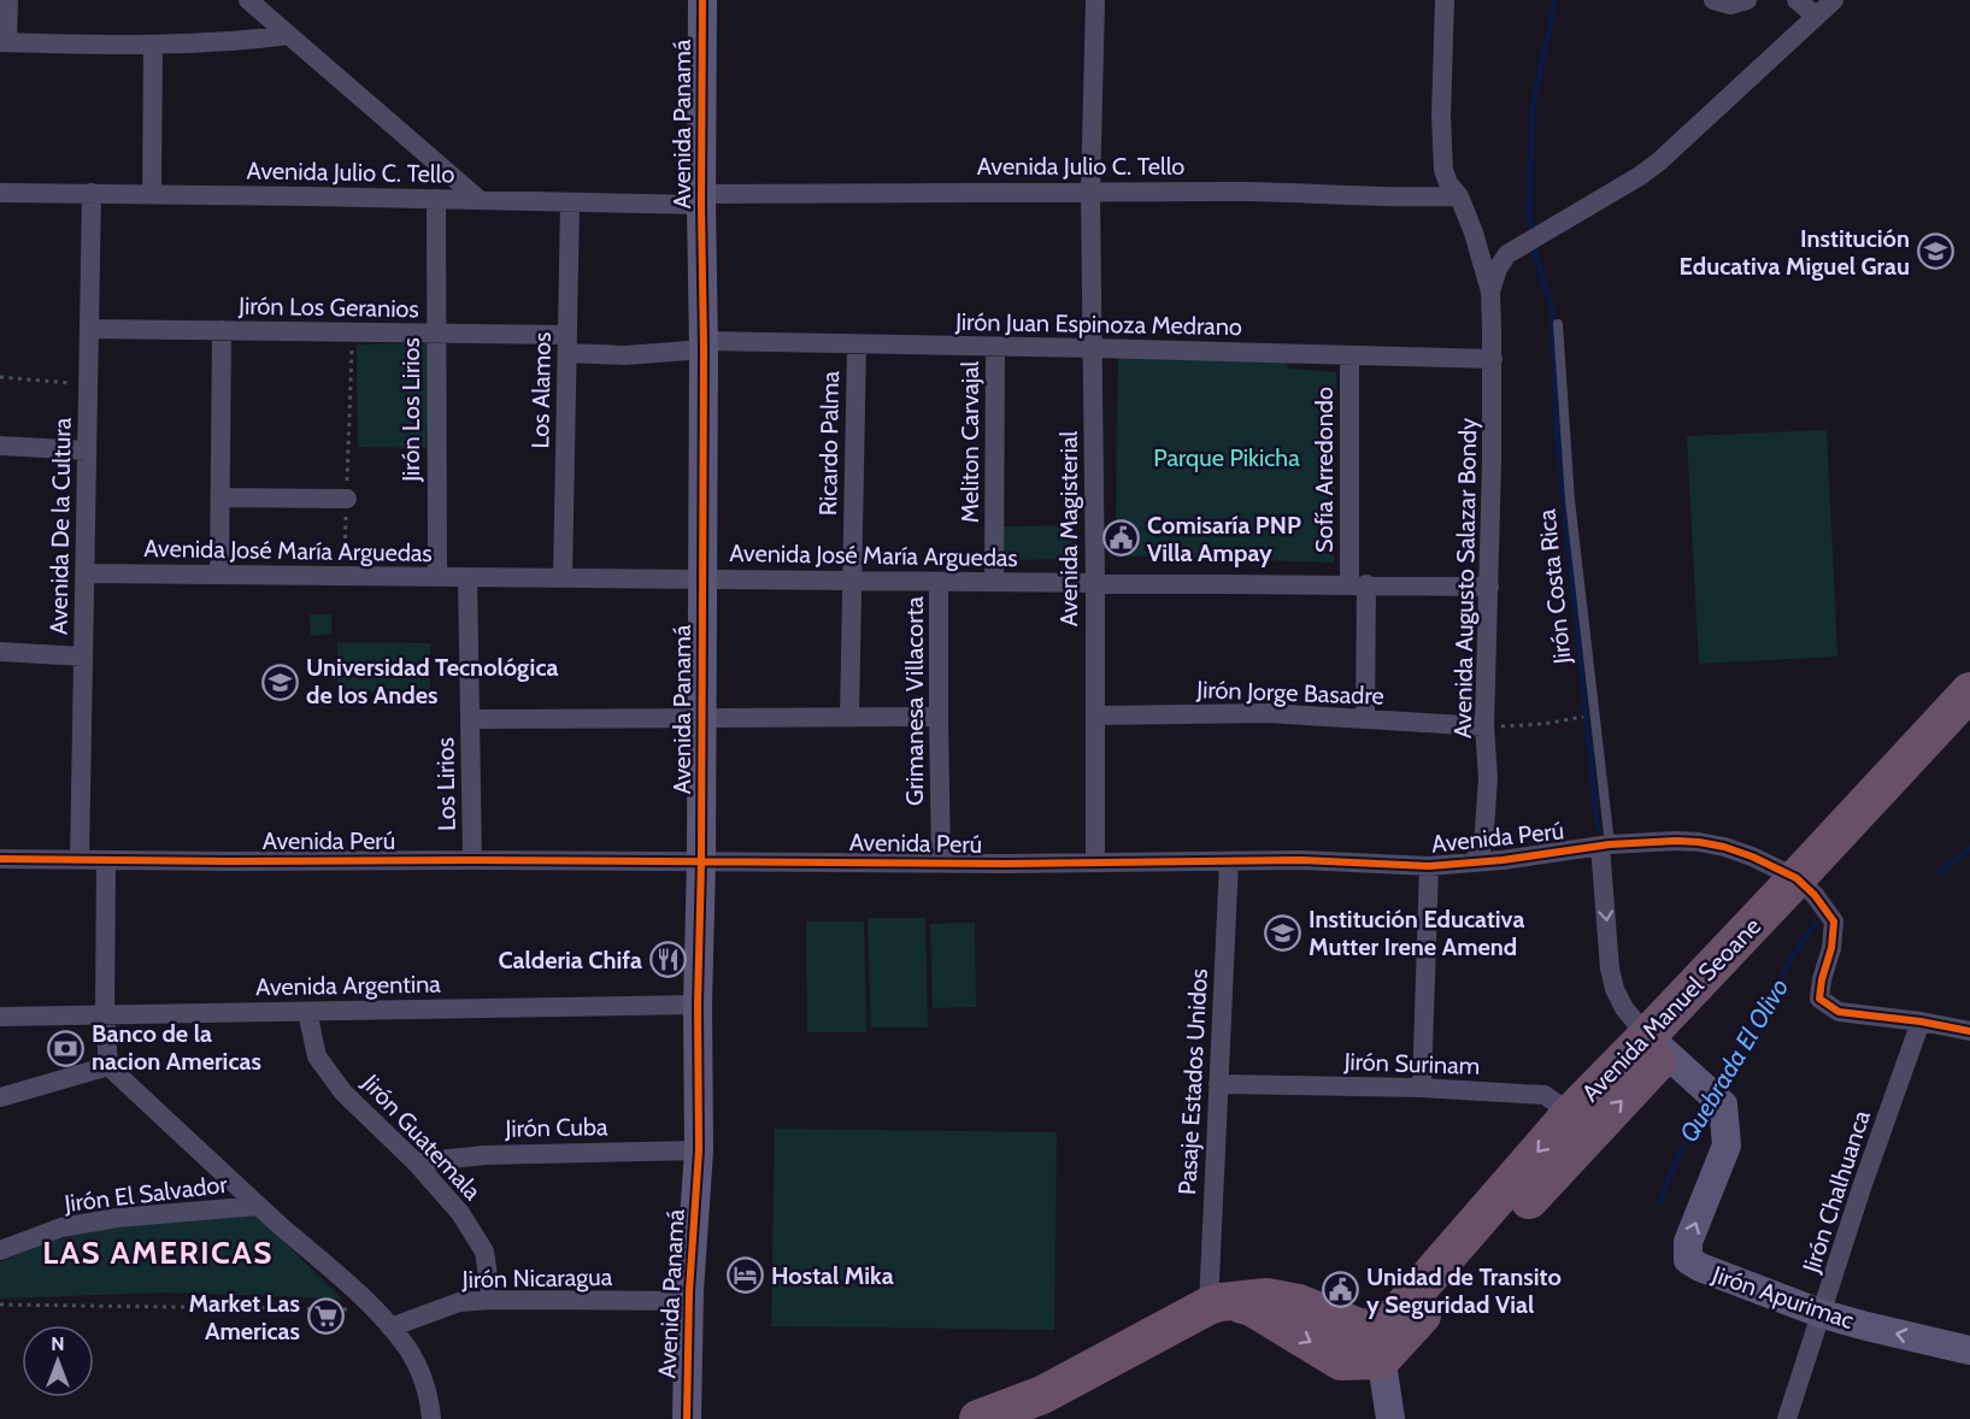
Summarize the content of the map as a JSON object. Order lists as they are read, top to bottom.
{
  "streets": {
    "highway": ["Avenida Manuel Seoane"],
    "street": [
      "Avenida Panamá",
      "Avenida Julio C. Tello",
      "Jirón Los Geranios",
      "Jirón Juan Espinoza Medrano",
      "Los Alamos",
      "Jirón Los Lirios",
      "Meliton Carvajal",
      "Ricardo Palma",
      "Sofía Arredondo",
      "Avenida De la Cultura",
      "Avenida Magisterial",
      "Avenida José María Arguedas",
      "Avenida Augusto Salazar Bondy",
      "Jirón Costa Rica",
      "Jirón Jorge Basadre",
      "Grimanesa Villacorta",
      "Los Lirios",
      "Avenida Perú",
      "Avenida Argentina",
      "Jirón Surinam",
      "Pasaje Estados Unidos",
      "Jirón Cuba",
      "Jirón Guatemala",
      "Jirón Chalhuanca",
      "Jirón El Salvador",
      "Jirón Nicaragua",
      "Jirón Apurimac"
    ]
  },
  "crossings": [
    ["Avenida Panamá", "Avenida Julio C. Tello"],
    ["Avenida Panamá", "Jirón Los Geranios"],
    ["Avenida Panamá", "Jirón Juan Espinoza Medrano"],
    ["Avenida Panamá", "Avenida José María Arguedas"],
    ["Avenida Panamá", "Avenida Perú"],
    ["Avenida Panamá", "Avenida Argentina"],
    ["Avenida Panamá", "Jirón Cuba"],
    ["Avenida Panamá", "Jirón Nicaragua"],
    ["Avenida Julio C. Tello", "Los Alamos"],
    ["Avenida Julio C. Tello", "Jirón Los Lirios"],
    ["Avenida Julio C. Tello", "Avenida De la Cultura"],
    ["Avenida Julio C. Tello", "Avenida Magisterial"],
    ["Jirón Los Geranios", "Jirón Juan Espinoza Medrano"],
    ["Jirón Los Geranios", "Los Alamos"],
    ["Jirón Los Geranios", "Jirón Los Lirios"],
    ["Jirón Los Geranios", "Avenida De la Cultura"],
    ["Jirón Juan Espinoza Medrano", "Meliton Carvajal"],
    ["Jirón Juan Espinoza Medrano", "Ricardo Palma"],
    ["Jirón Juan Espinoza Medrano", "Sofía Arredondo"],
    ["Jirón Juan Espinoza Medrano", "Avenida Magisterial"],
    ["Jirón Juan Espinoza Medrano", "Avenida Augusto Salazar Bondy"],
    ["Los Alamos", "Avenida José María Arguedas"],
    ["Jirón Los Lirios", "Avenida José María Arguedas"],
    ["Meliton Carvajal", "Avenida José María Arguedas"],
    ["Ricardo Palma", "Avenida José María Arguedas"],
    ["Sofía Arredondo", "Avenida José María Arguedas"],
    ["Sofía Arredondo", "Jirón Jorge Basadre"],
    ["Avenida De la Cultura", "Avenida José María Arguedas"],
    ["Avenida De la Cultura", "Avenida Perú"],
    ["Avenida Magisterial", "Avenida José María Arguedas"],
    ["Avenida Magisterial", "Jirón Jorge Basadre"],
    ["Avenida Magisterial", "Avenida Perú"],
    ["Avenida José María Arguedas", "Avenida Augusto Salazar Bondy"],
    ["Avenida José María Arguedas", "Grimanesa Villacorta"],
    ["Avenida José María Arguedas", "Los Lirios"],
    ["Avenida Augusto Salazar Bondy", "Jirón Jorge Basadre"],
    ["Avenida Augusto Salazar Bondy", "Avenida Perú"],
    ["Jirón Costa Rica", "Avenida Perú"],
    ["Jirón Costa Rica", "Avenida Manuel Seoane"],
    ["Jirón Costa Rica", "Jirón Apurimac"],
    ["Grimanesa Villacorta", "Avenida Perú"],
    ["Los Lirios", "Avenida Perú"],
    ["Avenida Perú", "Avenida Manuel Seoane"],
    ["Avenida Perú", "Pasaje Estados Unidos"],
    ["Avenida Argentina", "Jirón Guatemala"],
    ["Avenida Manuel Seoane", "Jirón Surinam"],
    ["Avenida Manuel Seoane", "Jirón Apurimac"],
    ["Jirón Surinam", "Pasaje Estados Unidos"],
    ["Jirón Cuba", "Jirón Guatemala"],
    ["Jirón Guatemala", "Jirón Nicaragua"],
    ["Jirón Chalhuanca", "Jirón Apurimac"]
  ],
  "districts": ["LAS AMERICAS"],
  "water": ["Quebrada El Olivo"],
  "parks": ["Parque Pikicha"],
  "places": {
    "school or university": ["Institución Educativa Miguel Grau", "Universidad Tecnológica de los Andes", "Institución Educativa Mutter Irene Amend"],
    "public building": ["Comisaría PNP Villa Ampay", "Unidad de Transito y Seguridad Vial"],
    "restaurant": ["Calderia Chifa"],
    "bank": ["Banco de la nacion Americas"],
    "hotel": ["Hostal Mika"],
    "supermarket": ["Market Las Americas"]
  },
  "north": "top"
}
